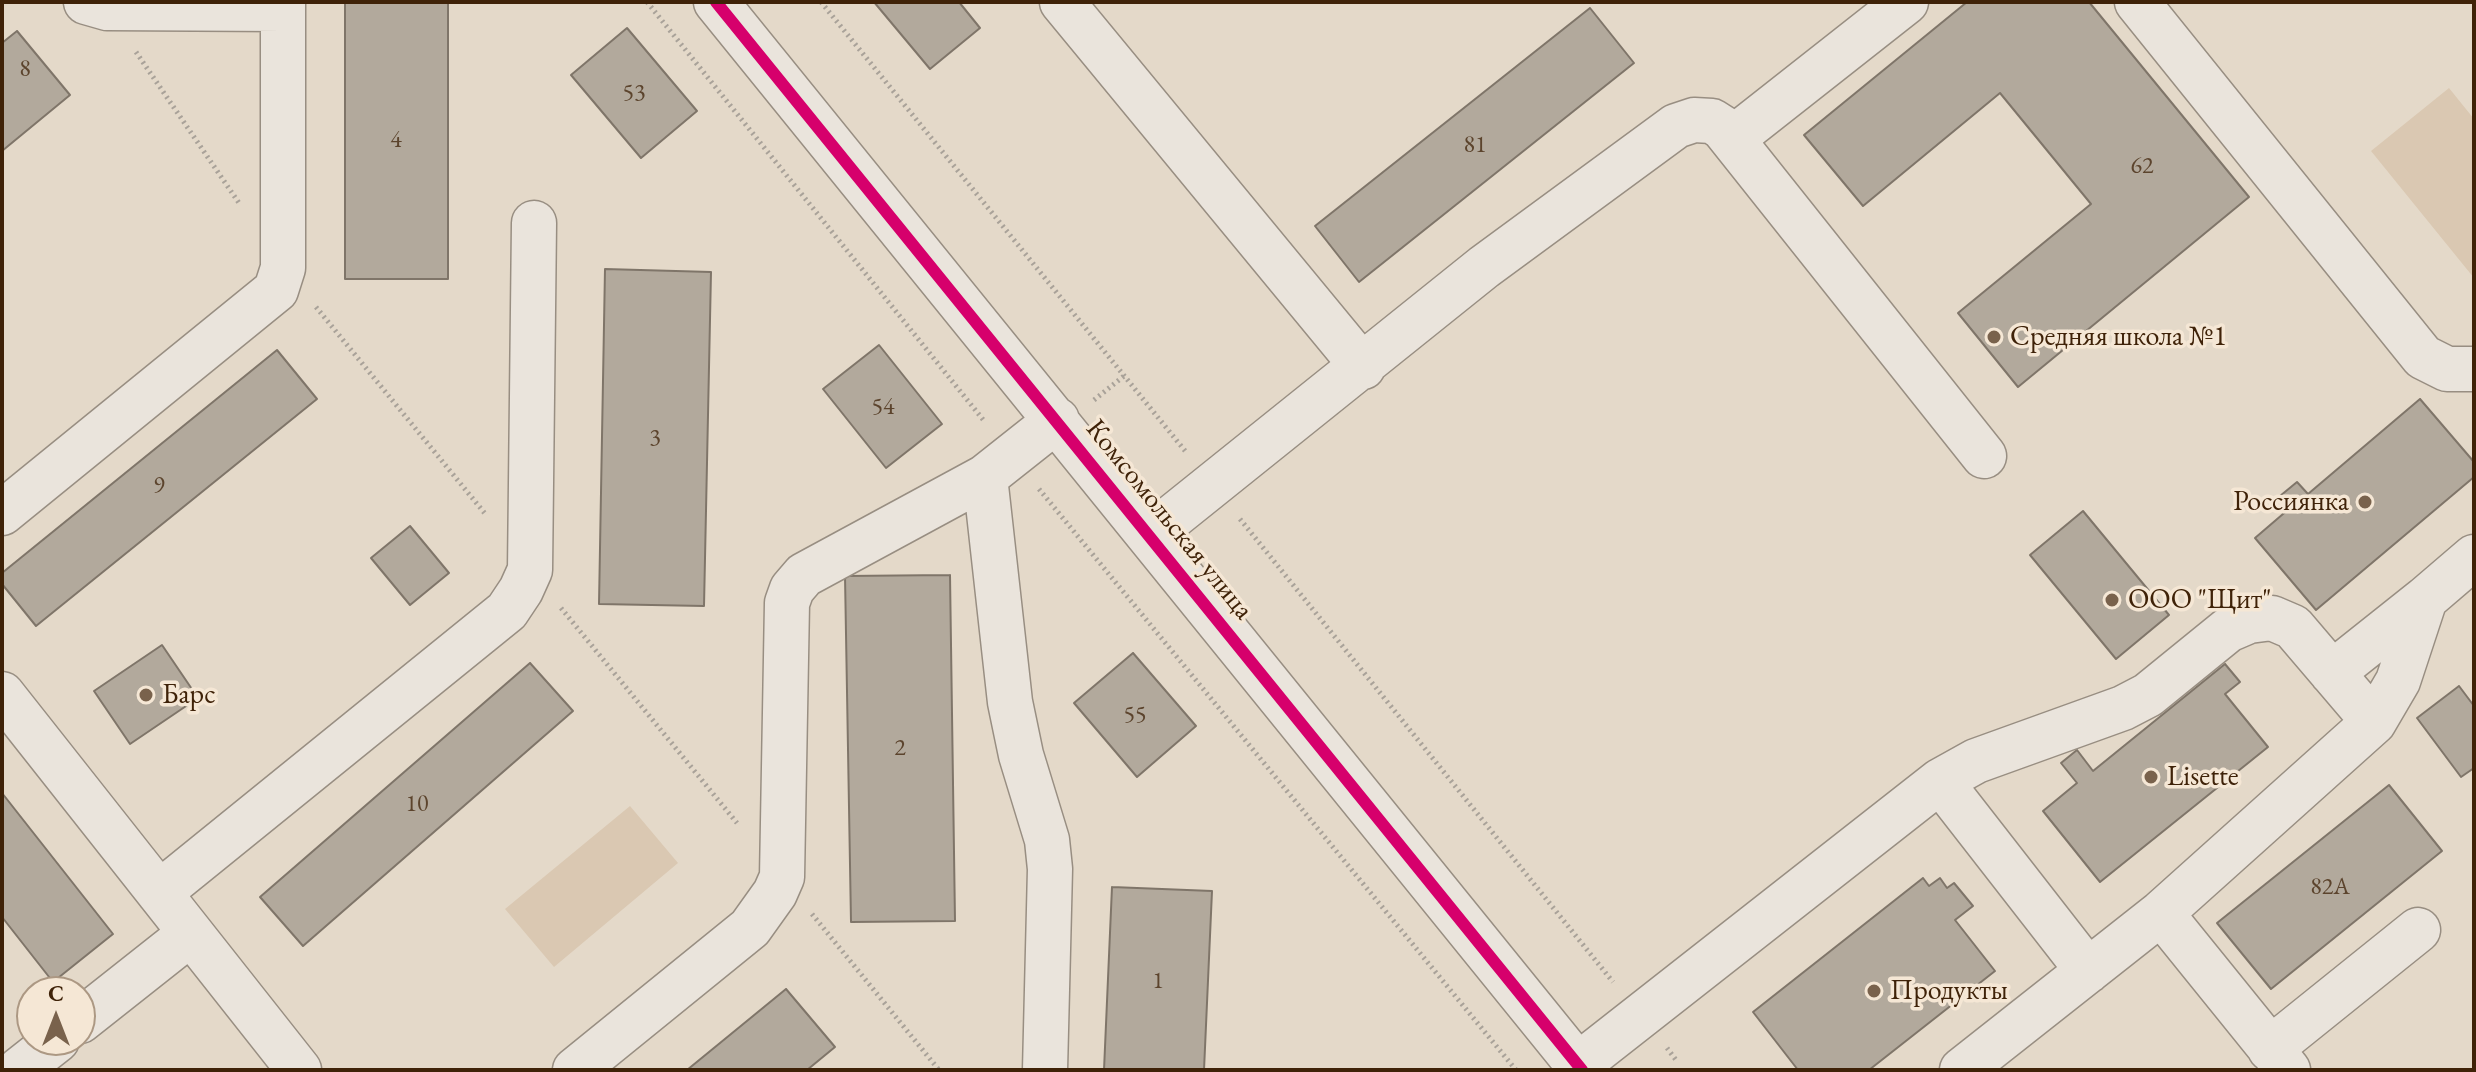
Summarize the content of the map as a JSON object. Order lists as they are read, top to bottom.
{
  "streets": {
    "street": ["Комсомольская улица"]
  },
  "places": [
    "Средняя школа №1",
    "Россиянка",
    "ООО \"Щит\"",
    "Барс",
    "Lisette",
    "Продукты"
  ],
  "house_numbers": [
    "8",
    "53",
    "4",
    "81",
    "62",
    "54",
    "3",
    "9",
    "55",
    "2",
    "10",
    "82А",
    "1"
  ],
  "north": "top"
}
